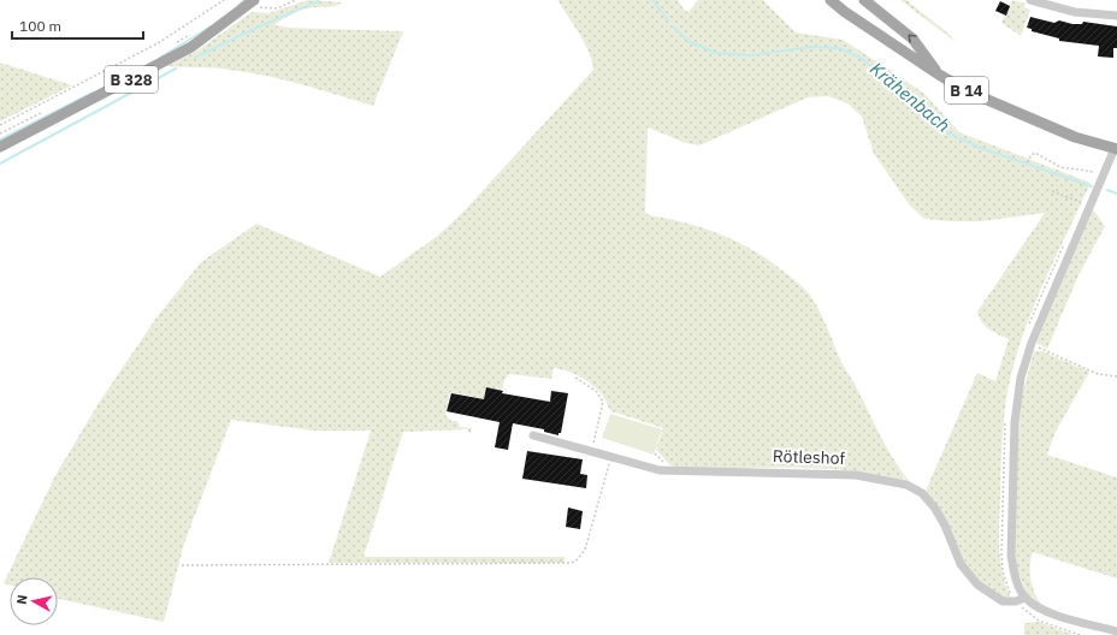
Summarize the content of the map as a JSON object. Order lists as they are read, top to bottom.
{
  "streets": {
    "main road": ["B 328", "B 14"],
    "street": ["Rötleshof"]
  },
  "water": ["Krähenbach"],
  "scale_bar": "100 m",
  "north": "left"
}
